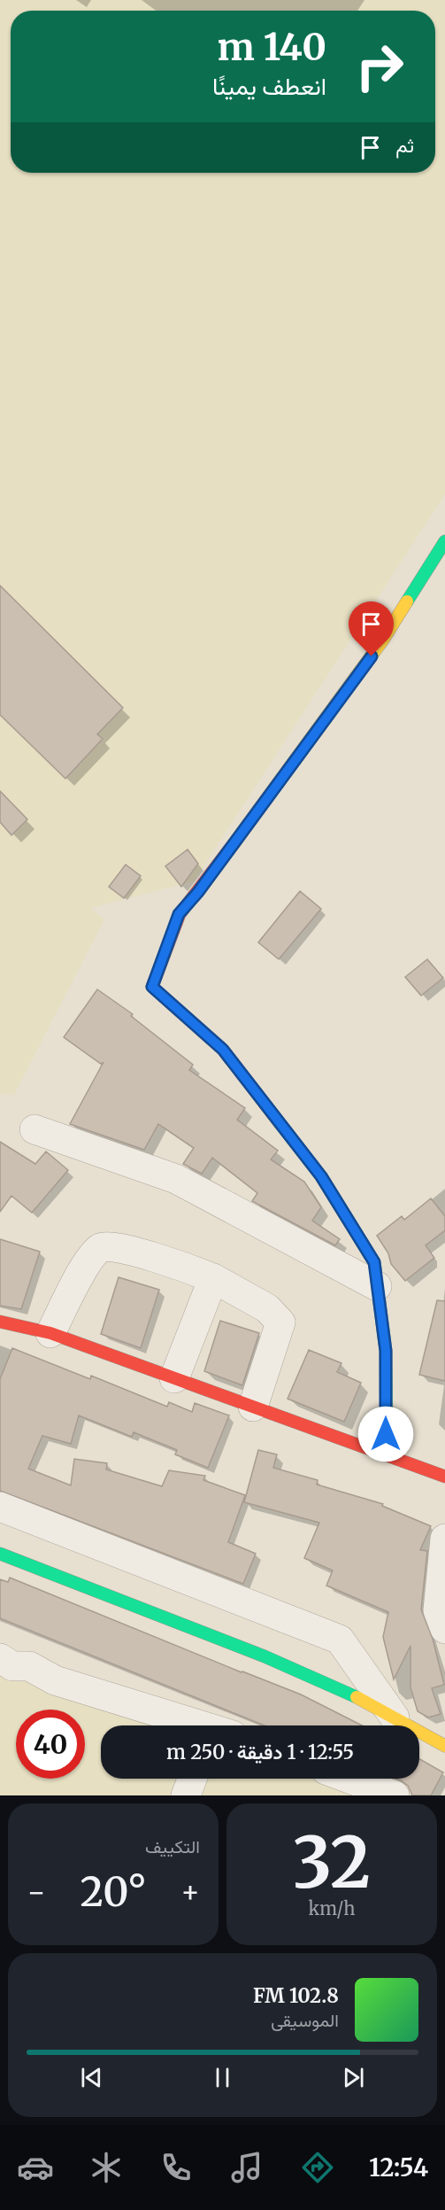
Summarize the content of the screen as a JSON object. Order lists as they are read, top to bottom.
{
  "page": {
    "turn": ["140 m", "انعطف يمينًا"],
    "then": "ثم",
    "limit": "40",
    "trip": "12:55 · 1 دقيقة · 250 m",
    "tile": [
      ["32", "km/h"],
      "التكييف"
    ],
    "heat": ["−", "20°", "+"],
    "song": ["102.8 FM", "الموسيقى"],
    "tabs": "12:54"
  }
}
